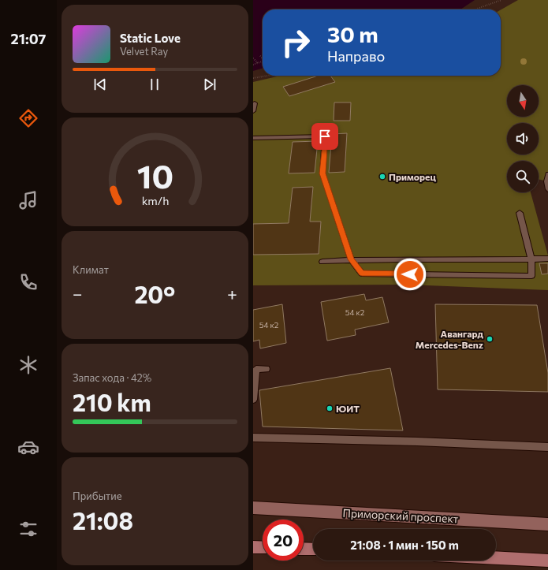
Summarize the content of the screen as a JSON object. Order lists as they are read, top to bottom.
{
  "streets": {
    "main road": ["Приморский проспект"]
  },
  "places": ["Приморец", "Авангард Mercedes-Benz", "ЮИТ"],
  "house_numbers": ["54 к2", "54 к2"],
  "north": "bottom",
  "page": {
    "tabs": "21:07",
    "turn": ["30 m", "Направо"],
    "song": ["Static Love", "Velvet Ray"],
    "tile": [
      "Климат",
      ["Запас хода · 42%", "210 km"],
      ["Прибытие", "21:08"]
    ],
    "heat": ["−", "20°", "+"],
    "limit": "20",
    "trip": "21:08 · 1 мин · 150 m",
    "gauge": ["10", "km/h"]
  }
}
